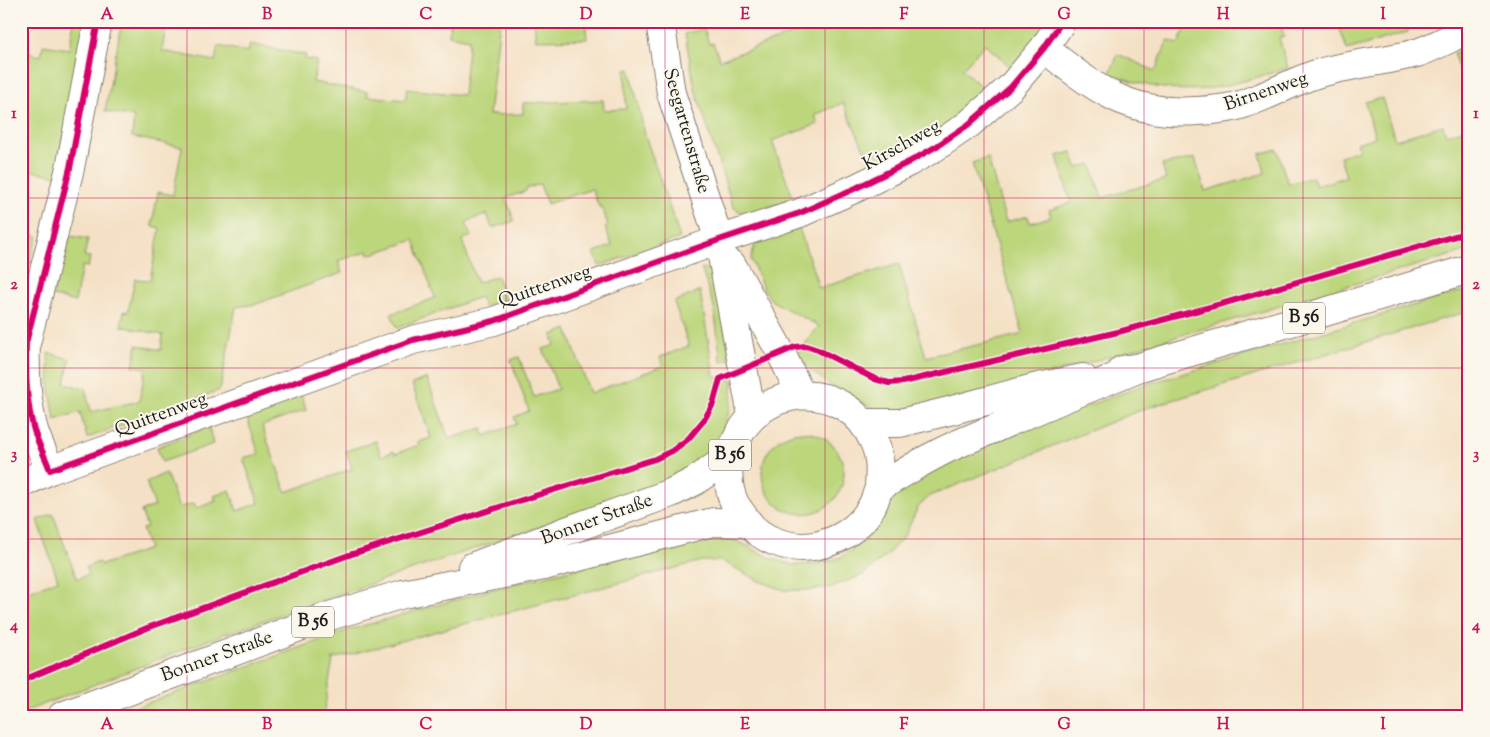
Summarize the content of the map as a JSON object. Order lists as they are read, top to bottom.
{
  "streets": {
    "street": [
      "Birnenweg",
      "Seegartenstraße",
      "Kirschweg",
      "Quittenweg",
      "B 56",
      "Bonner Straße"
    ]
  },
  "crossings": [
    ["Birnenweg", "Kirschweg"],
    ["Seegartenstraße", "Kirschweg"],
    ["Seegartenstraße", "Quittenweg"],
    ["Seegartenstraße", "B 56"],
    ["Seegartenstraße", "Bonner Straße"],
    ["Kirschweg", "Quittenweg"],
    ["B 56", "Bonner Straße"]
  ],
  "grid": {
    "columns": [
      "A",
      "B",
      "C",
      "D",
      "E",
      "F",
      "G",
      "H",
      "I"
    ],
    "rows": [
      "1",
      "2",
      "3",
      "4"
    ]
  }
}
